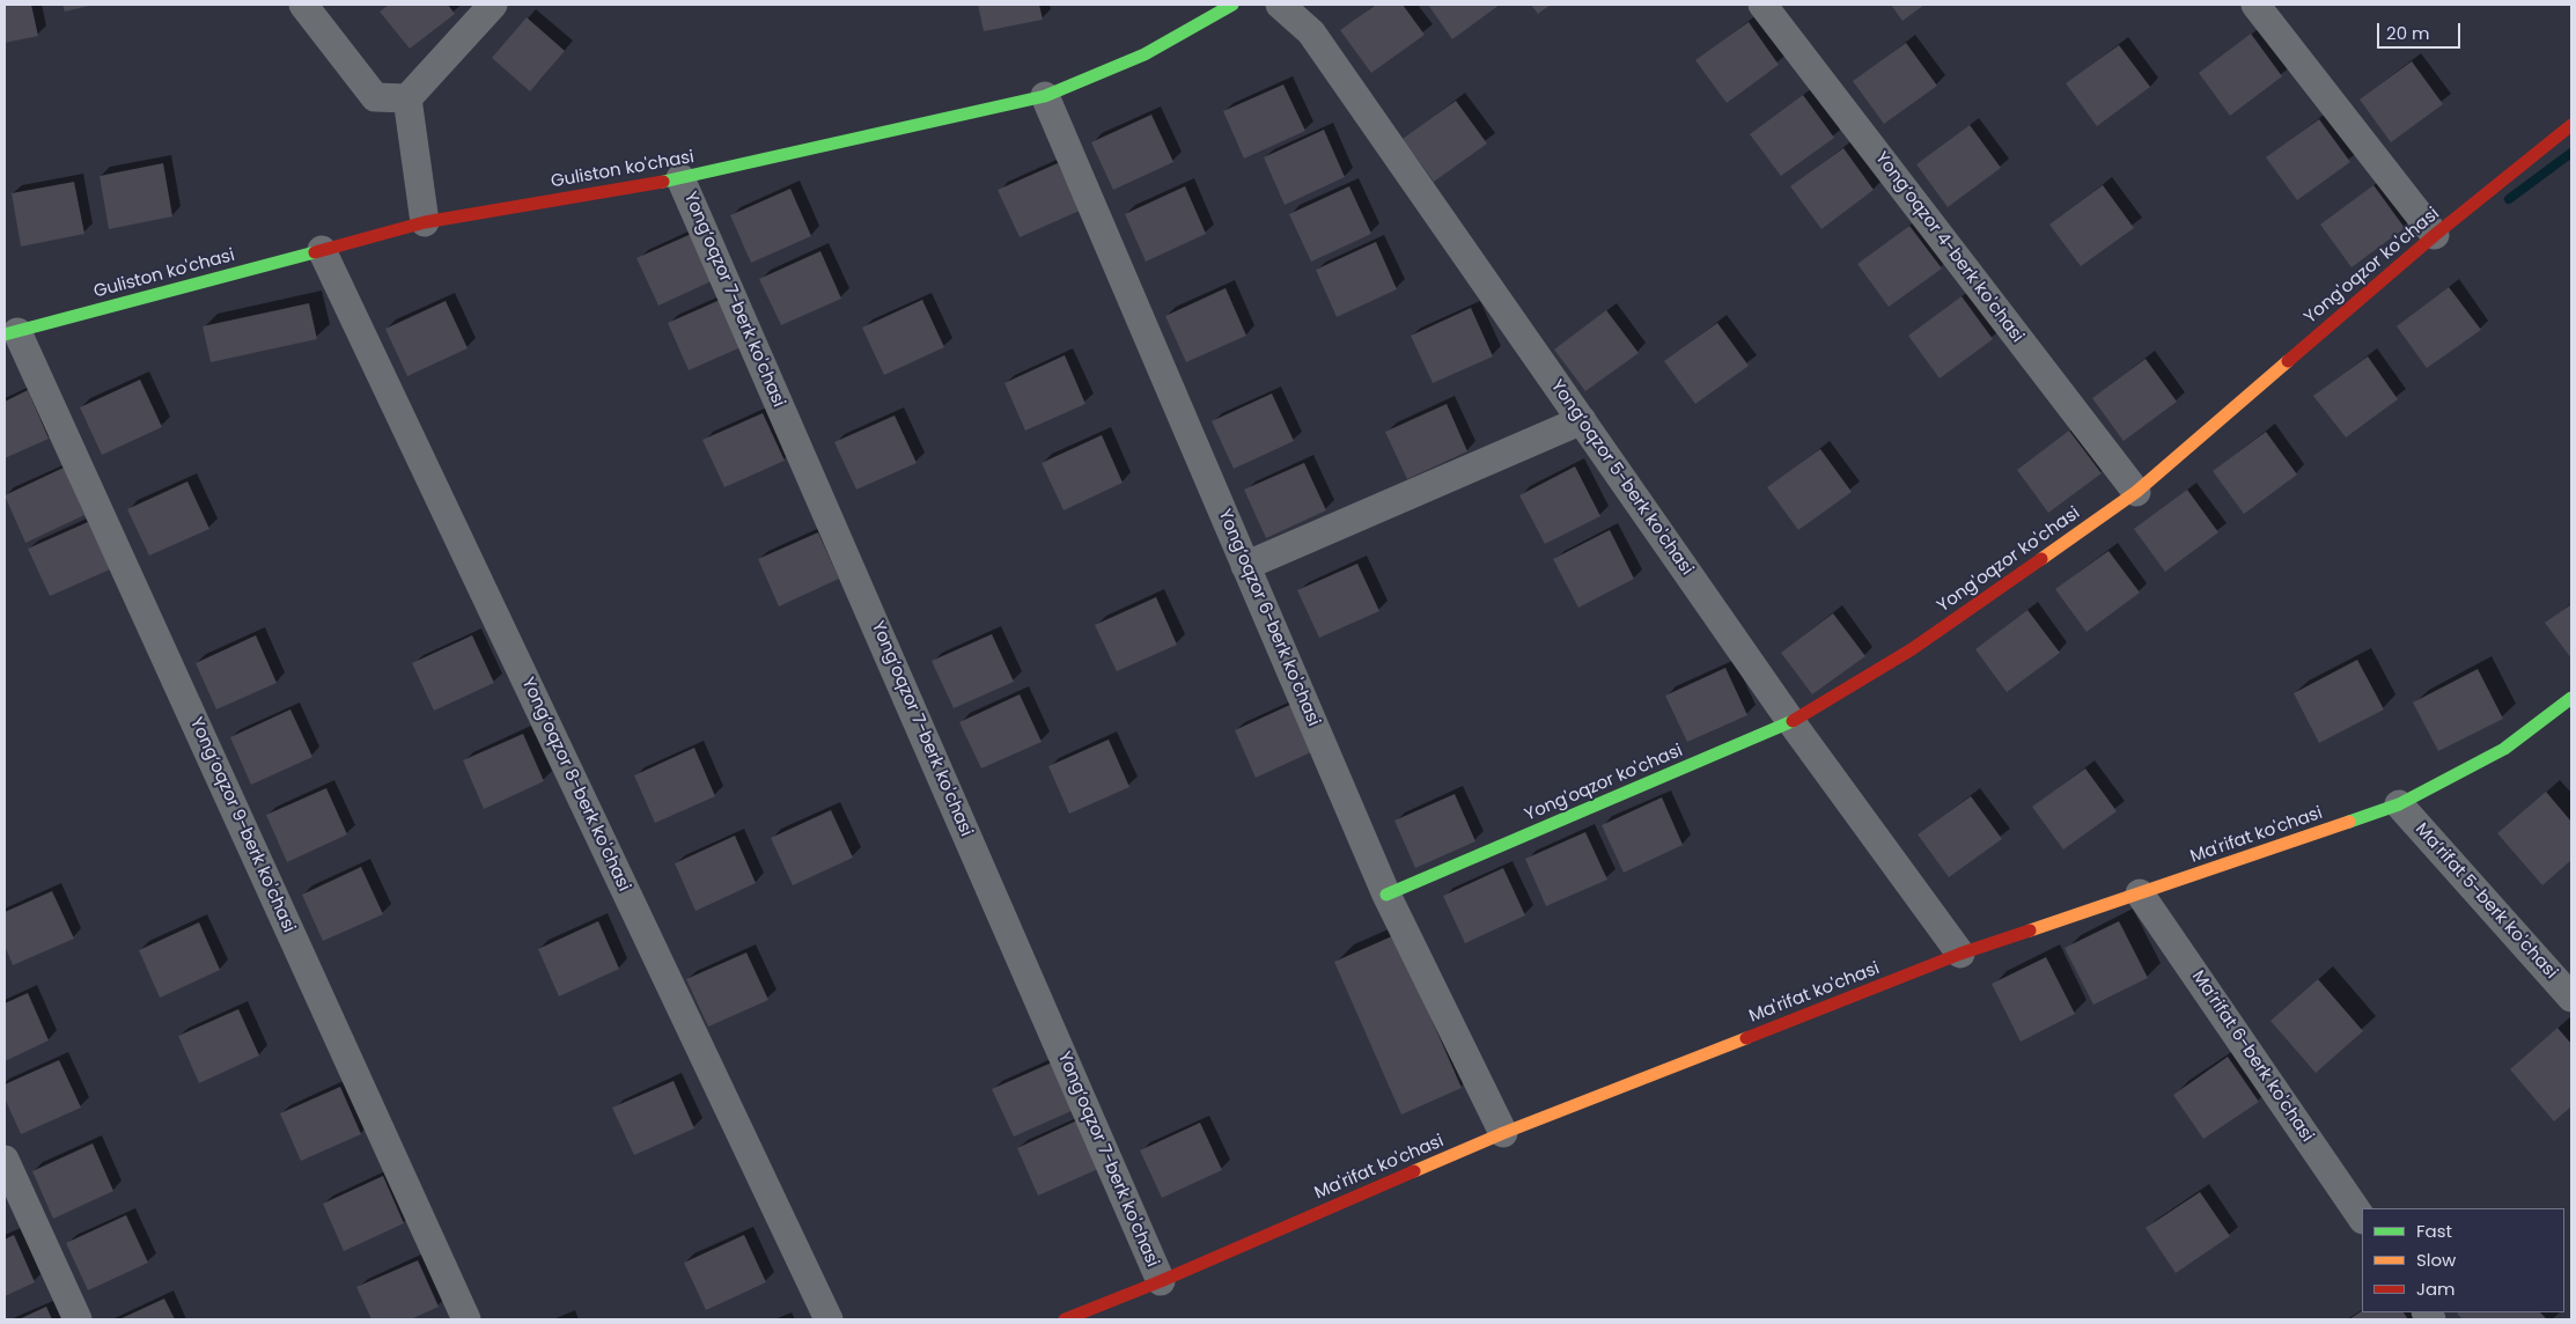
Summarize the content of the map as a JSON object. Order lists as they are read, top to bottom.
{
  "streets": {
    "street": [
      "Guliston ko'chasi",
      "Yong‘oqzor 4-berk ko'chasi",
      "Yong'oqzor ko'chasi",
      "Yong‘oqzor 7-berk ko'chasi",
      "Yong‘oqzor 5-berk ko'chasi",
      "Yong‘oqzor 6-berk ko'chasi",
      "Yong‘oqzor 8-berk ko'chasi",
      "Yong‘oqzor 9-berk ko'chasi",
      "Ma'rifat ko'chasi",
      "Ma’rifat 5-berk ko'chasi",
      "Ma’rifat 6-berk ko'chasi"
    ]
  },
  "crossings": [
    ["Guliston ko'chasi", "Yong‘oqzor 7-berk ko'chasi"],
    ["Guliston ko'chasi", "Yong‘oqzor 6-berk ko'chasi"],
    ["Guliston ko'chasi", "Yong‘oqzor 8-berk ko'chasi"],
    ["Guliston ko'chasi", "Yong‘oqzor 9-berk ko'chasi"],
    ["Yong‘oqzor 4-berk ko'chasi", "Yong'oqzor ko'chasi"],
    ["Yong'oqzor ko'chasi", "Yong‘oqzor 5-berk ko'chasi"],
    ["Yong'oqzor ko'chasi", "Yong‘oqzor 6-berk ko'chasi"],
    ["Yong‘oqzor 7-berk ko'chasi", "Ma'rifat ko'chasi"],
    ["Yong‘oqzor 5-berk ko'chasi", "Ma'rifat ko'chasi"],
    ["Yong‘oqzor 6-berk ko'chasi", "Ma'rifat ko'chasi"],
    ["Ma'rifat ko'chasi", "Ma’rifat 5-berk ko'chasi"],
    ["Ma'rifat ko'chasi", "Ma’rifat 6-berk ko'chasi"]
  ],
  "legend": ["Fast", "Slow", "Jam"],
  "scale_bar": "20 m"
}
